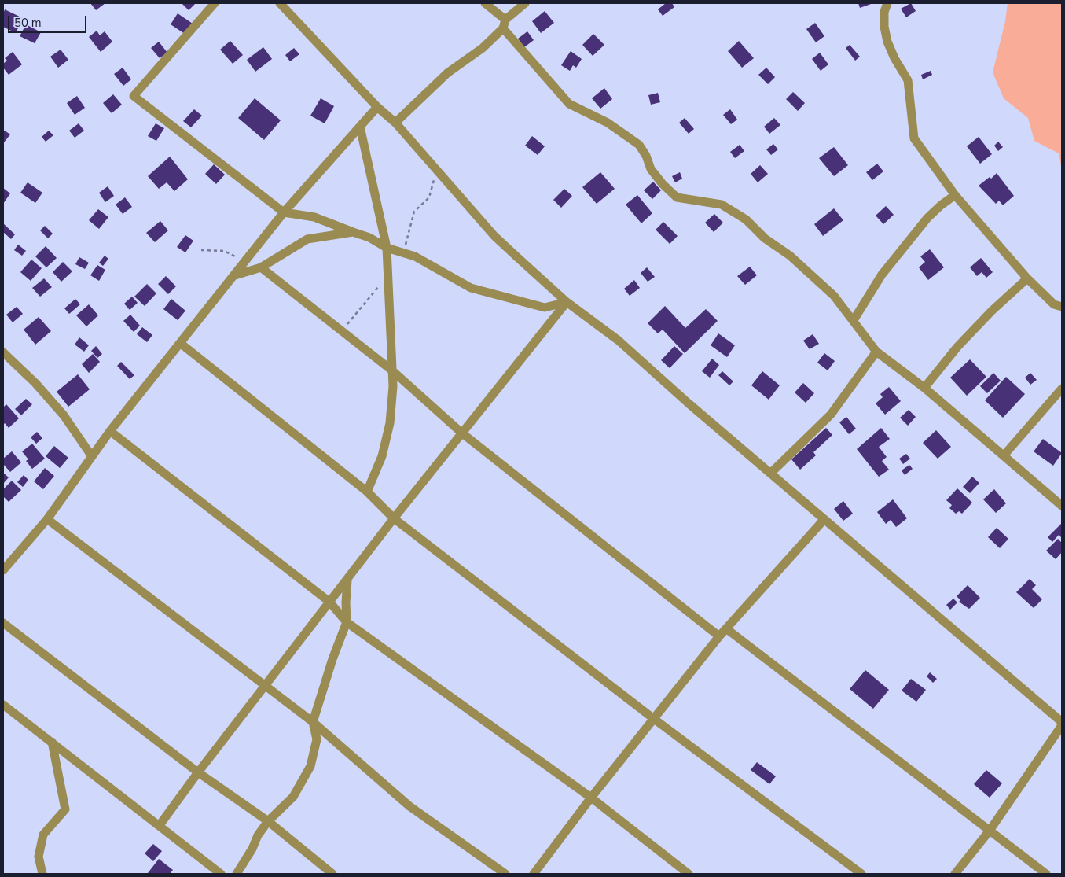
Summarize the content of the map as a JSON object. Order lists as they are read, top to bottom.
{
  "scale_bar": "50 m"
}
